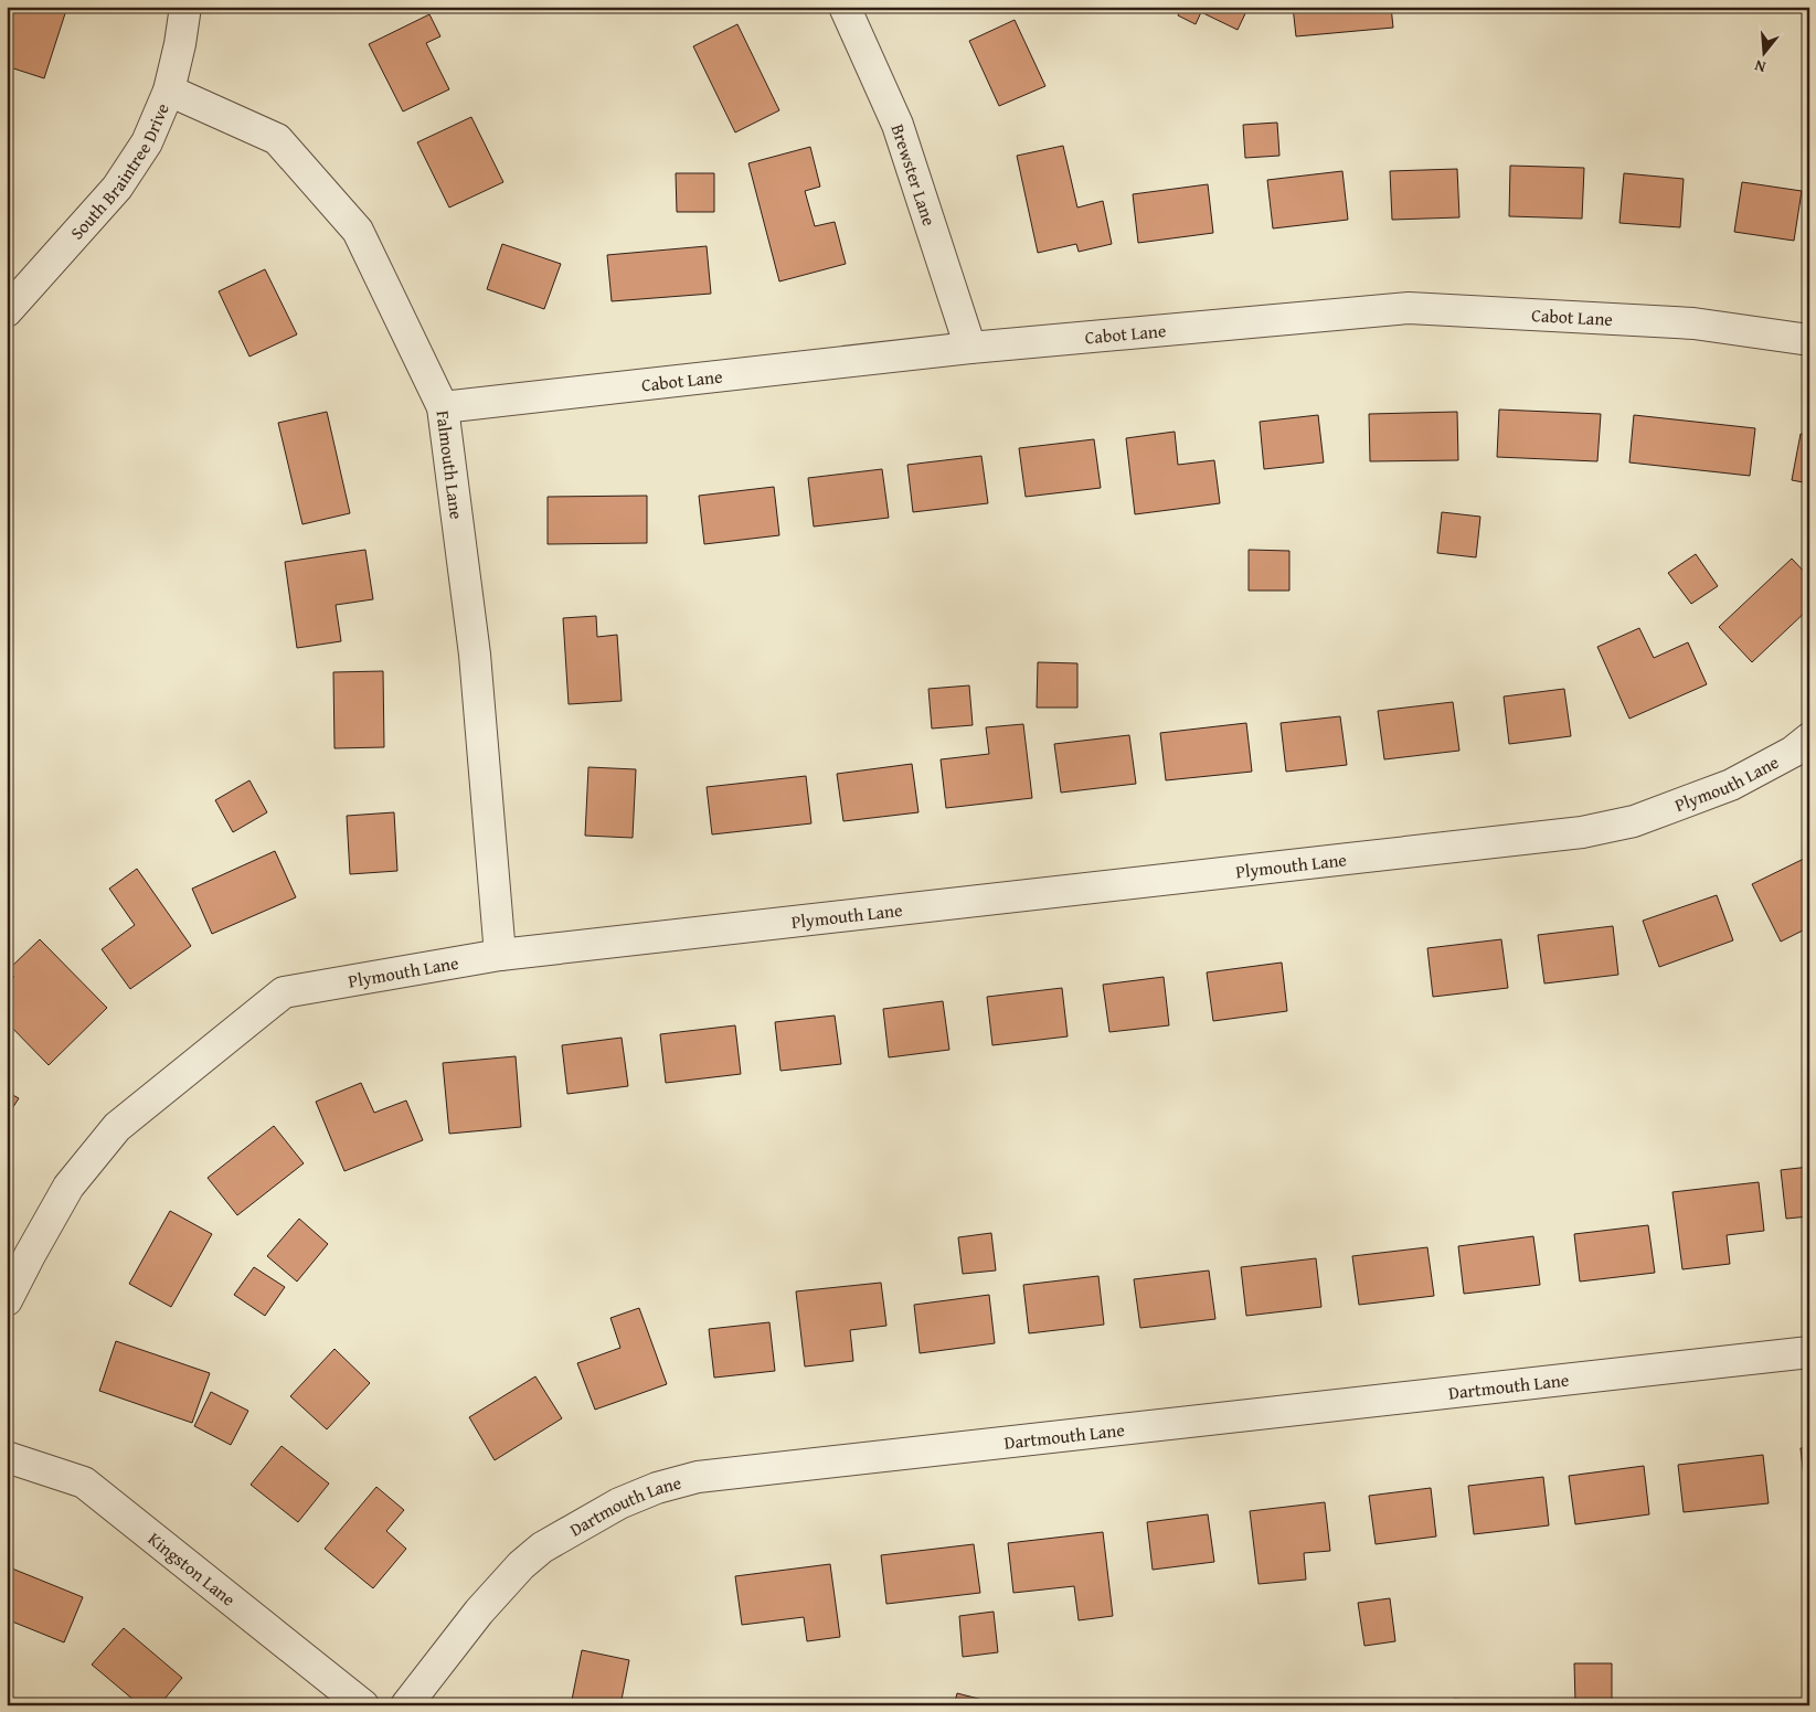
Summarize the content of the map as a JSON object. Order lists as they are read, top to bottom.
{
  "streets": {
    "street": [
      "South Braintree Drive",
      "Brewster Lane",
      "Cabot Lane",
      "Falmouth Lane",
      "Plymouth Lane",
      "Dartmouth Lane",
      "Kingston Lane"
    ]
  },
  "crossings": [
    ["South Braintree Drive", "Falmouth Lane"],
    ["Brewster Lane", "Cabot Lane"],
    ["Cabot Lane", "Falmouth Lane"],
    ["Falmouth Lane", "Plymouth Lane"]
  ],
  "north": "bottom"
}
